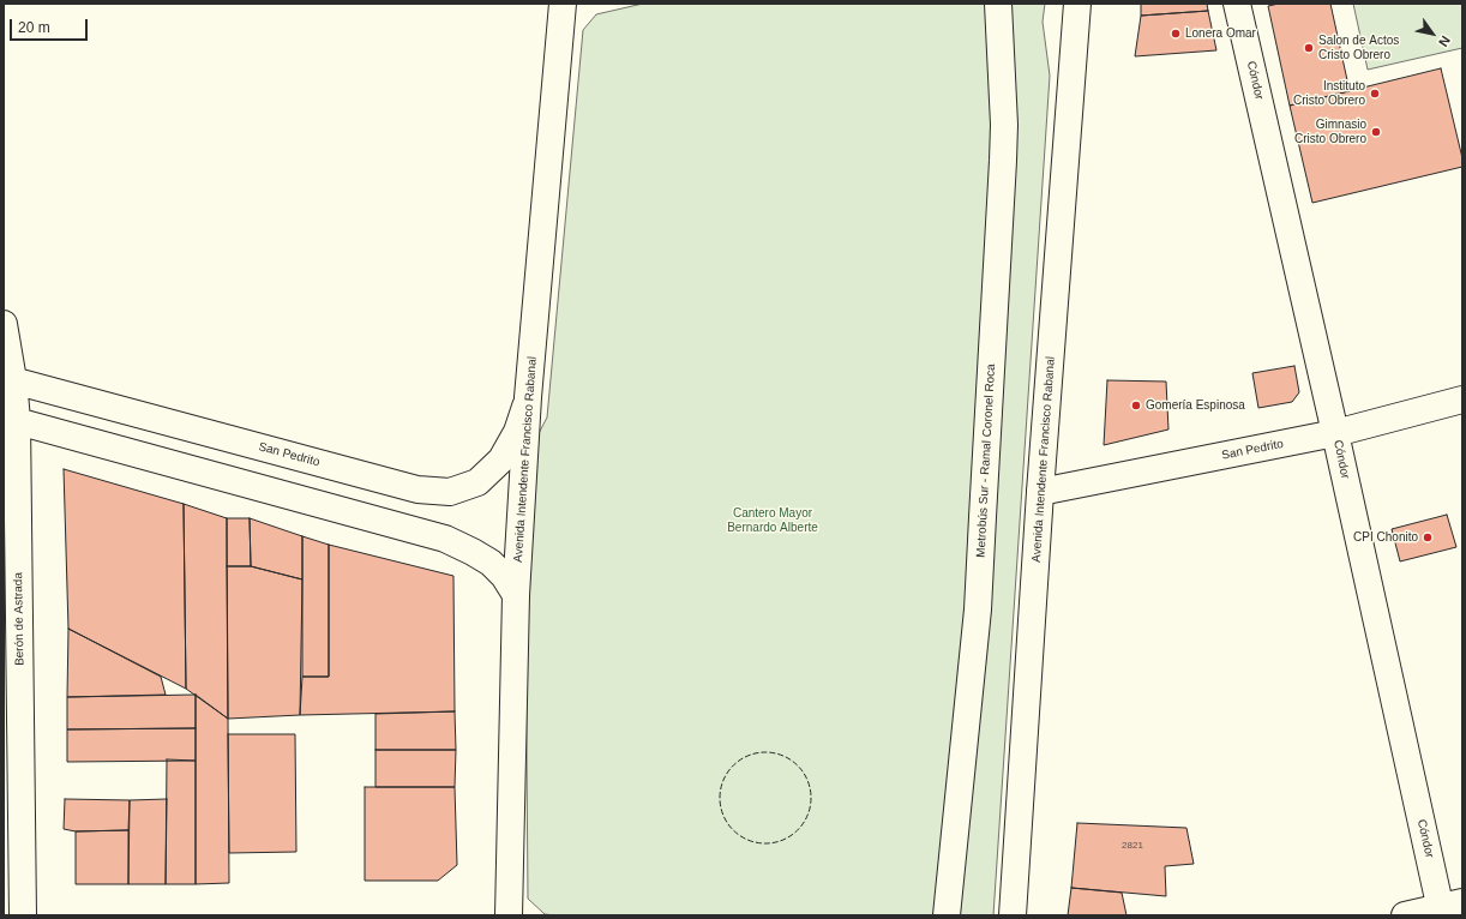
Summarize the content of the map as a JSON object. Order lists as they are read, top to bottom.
{
  "streets": {
    "street": [
      "Cóndor",
      "San Pedrito",
      "Avenida Intendente Francisco Rabanal",
      "Metrobús Sur - Ramal Coronel Roca",
      "Berón de Astrada"
    ]
  },
  "crossings": [
    ["Cóndor", "San Pedrito"],
    ["San Pedrito", "Avenida Intendente Francisco Rabanal"],
    ["San Pedrito", "Berón de Astrada"]
  ],
  "parks": ["Cantero Mayor Bernardo Alberte"],
  "places": [
    "Lonera Omar",
    "Salon de Actos Cristo Obrero",
    "Instituto Cristo Obrero",
    "Gimnasio Cristo Obrero",
    "Gomería Espinosa",
    "CPI Chonito"
  ],
  "house_numbers": ["2821"],
  "scale_bar": "20 m",
  "north": "bottom right"
}
